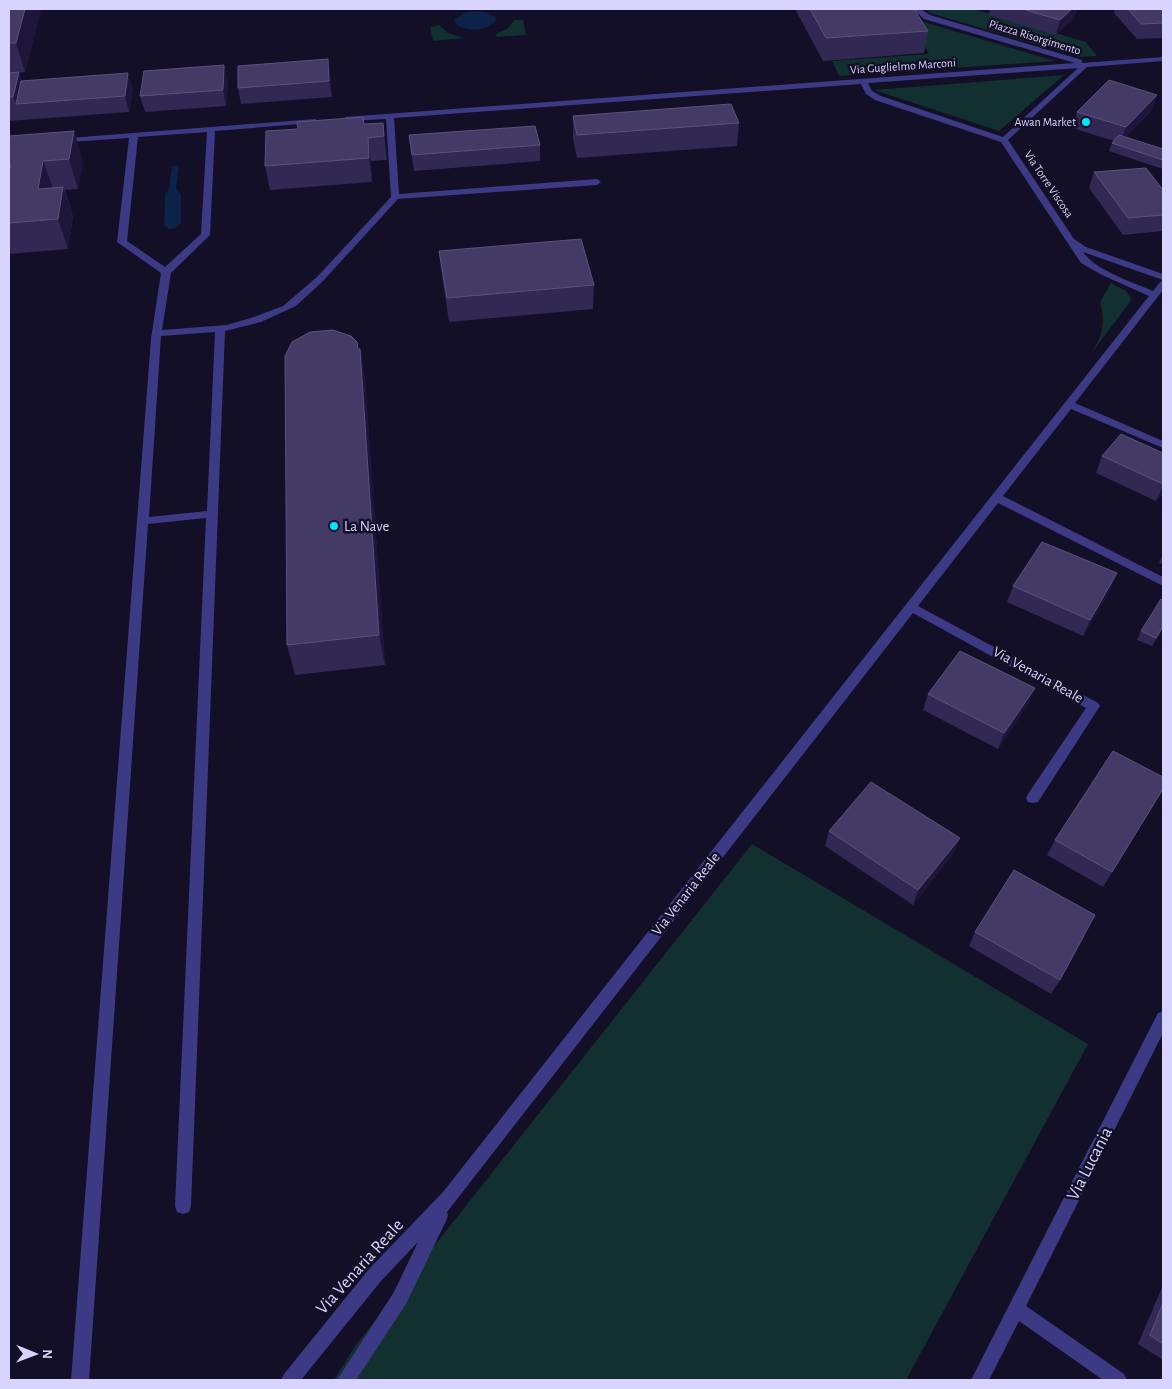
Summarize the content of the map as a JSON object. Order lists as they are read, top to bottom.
{
  "streets": {
    "street": [
      "Piazza Risorgimento",
      "Via Guglielmo Marconi",
      "Via Torre Viscosa",
      "Via Venaria Reale",
      "Via Lucania"
    ]
  },
  "crossings": [
    ["Piazza Risorgimento", "Via Guglielmo Marconi"],
    ["Piazza Risorgimento", "Via Torre Viscosa"],
    ["Via Torre Viscosa", "Via Venaria Reale"]
  ],
  "places": ["Awan Market", "La Nave"],
  "north": "right"
}
